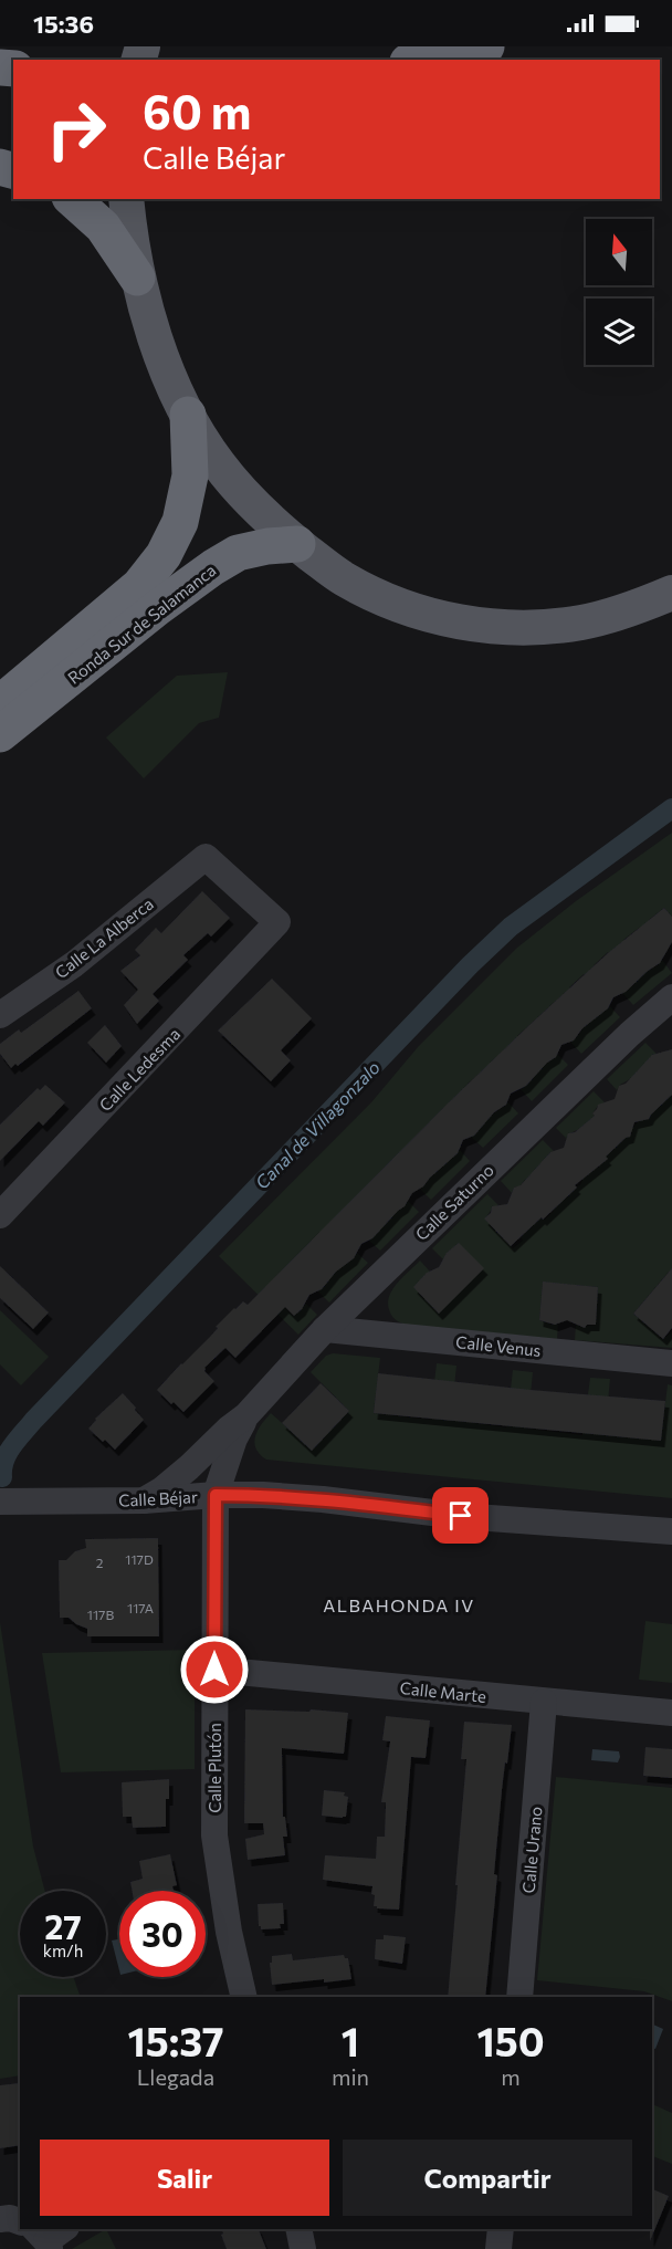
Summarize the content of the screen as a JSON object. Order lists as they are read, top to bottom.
{
  "streets": {
    "highway": ["Ronda Sur de Salamanca"],
    "street": [
      "Calle La Alberca",
      "Calle Ledesma",
      "Calle Saturno",
      "Calle Venus",
      "Calle Béjar",
      "Calle Marte",
      "Calle Plutón",
      "Calle Urano"
    ]
  },
  "crossings": [
    ["Calle La Alberca", "Calle Ledesma"],
    ["Calle Saturno", "Calle Venus"],
    ["Calle Saturno", "Calle Béjar"],
    ["Calle Saturno", "Calle Plutón"],
    ["Calle Béjar", "Calle Plutón"],
    ["Calle Marte", "Calle Plutón"],
    ["Calle Marte", "Calle Urano"]
  ],
  "districts": ["ALBAHONDA IV"],
  "water": ["Canal de Villagonzalo"],
  "house_numbers": [
    "117D",
    "2",
    "117A",
    "117B"
  ],
  "north": "top",
  "page": {
    "status": "15:36",
    "turn": ["60 m", "Calle Béjar"],
    "speed": "27 km/h",
    "limit": "30",
    "eta": [
      "15:37",
      "Llegada",
      "1",
      "min",
      "150",
      "m"
    ],
    "buttons": ["Salir", "Compartir"]
  }
}
